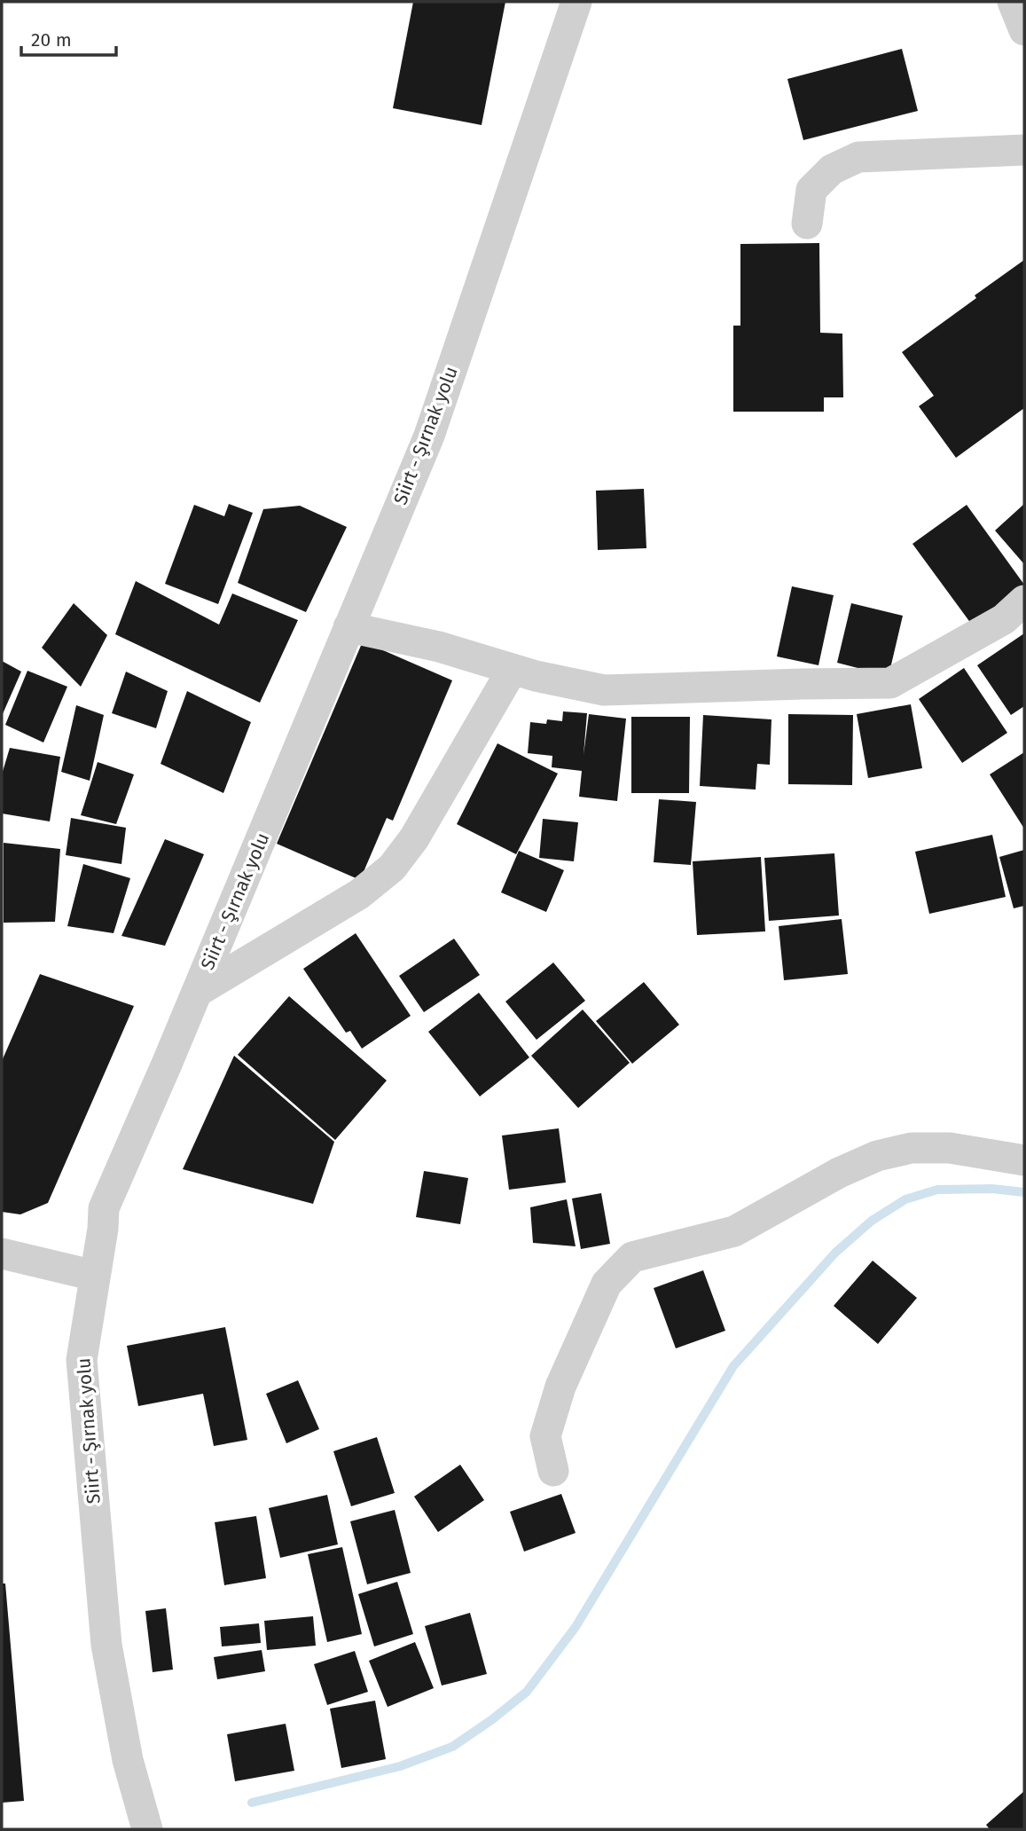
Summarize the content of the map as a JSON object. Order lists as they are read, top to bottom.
{
  "streets": {
    "street": ["Siirt - Şırnak yolu"]
  },
  "scale_bar": "20 m"
}
